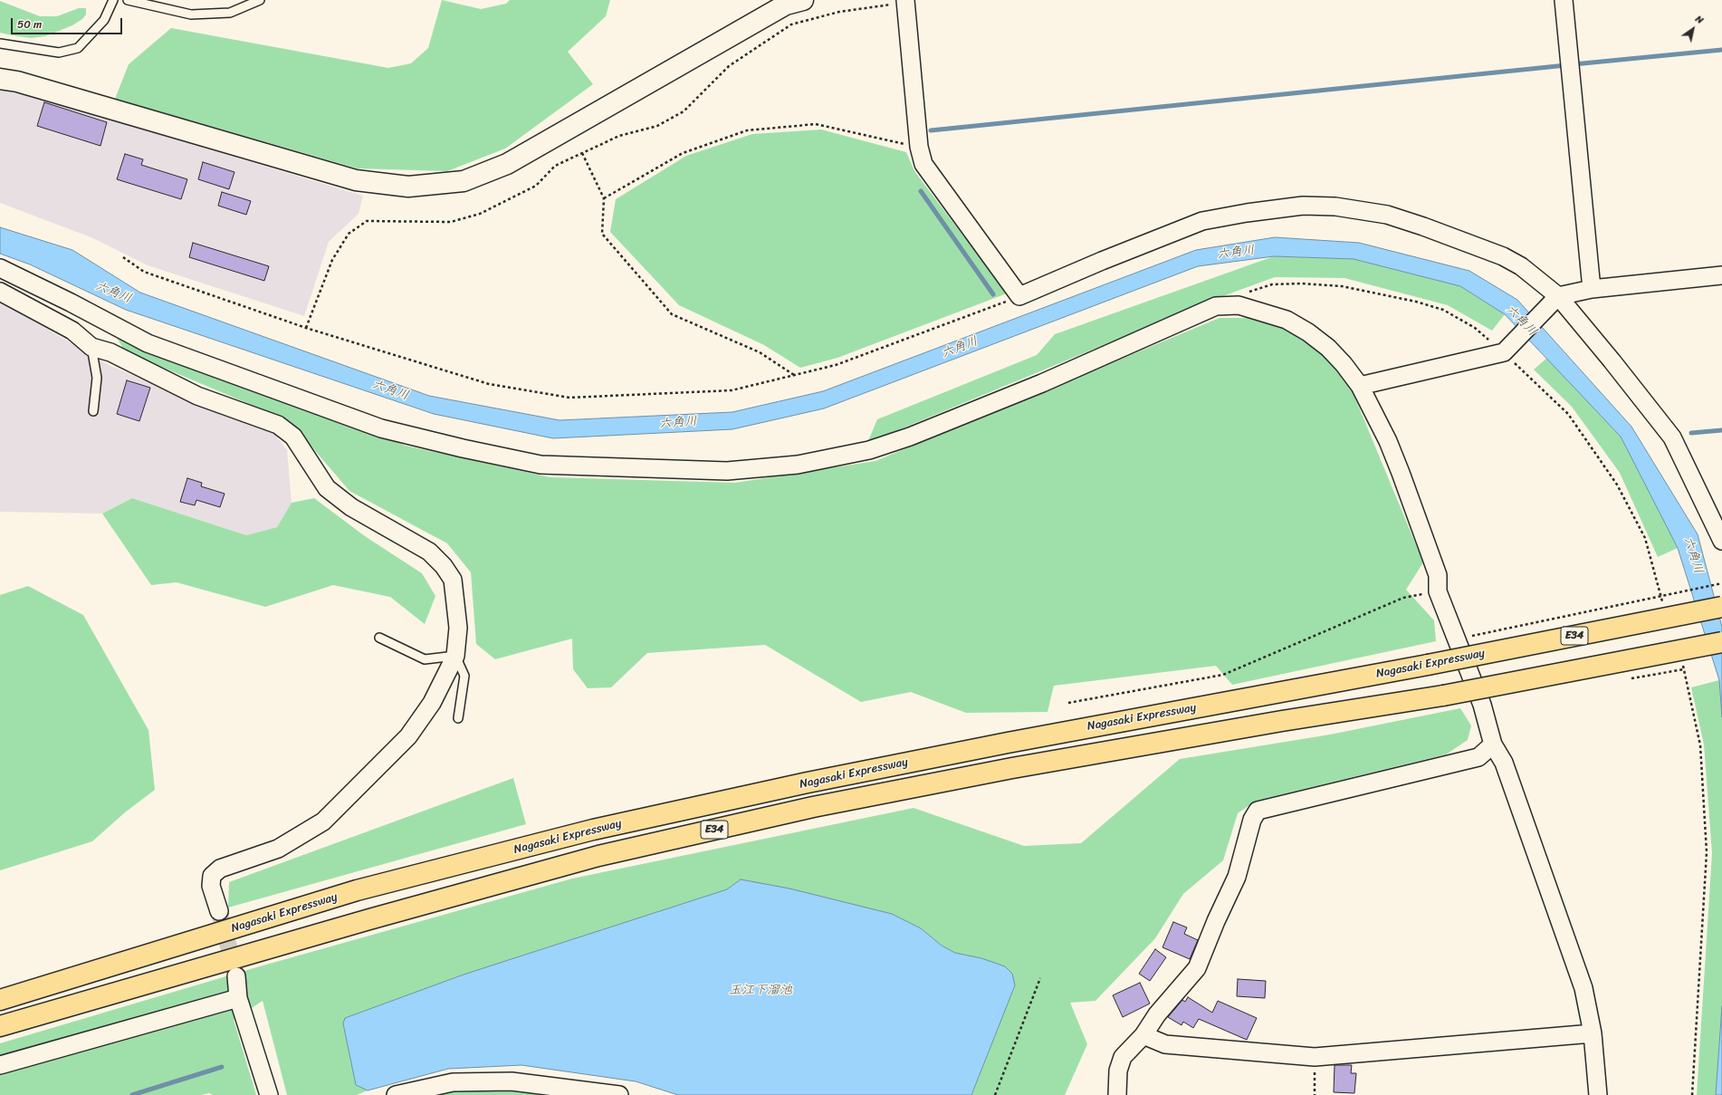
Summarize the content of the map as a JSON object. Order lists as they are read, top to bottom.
{
  "streets": {
    "highway": ["E34", "Nagasaki Expressway"]
  },
  "water": ["六角川", "玉江下溜池"],
  "scale_bar": "50 m",
  "north": "top right"
}
